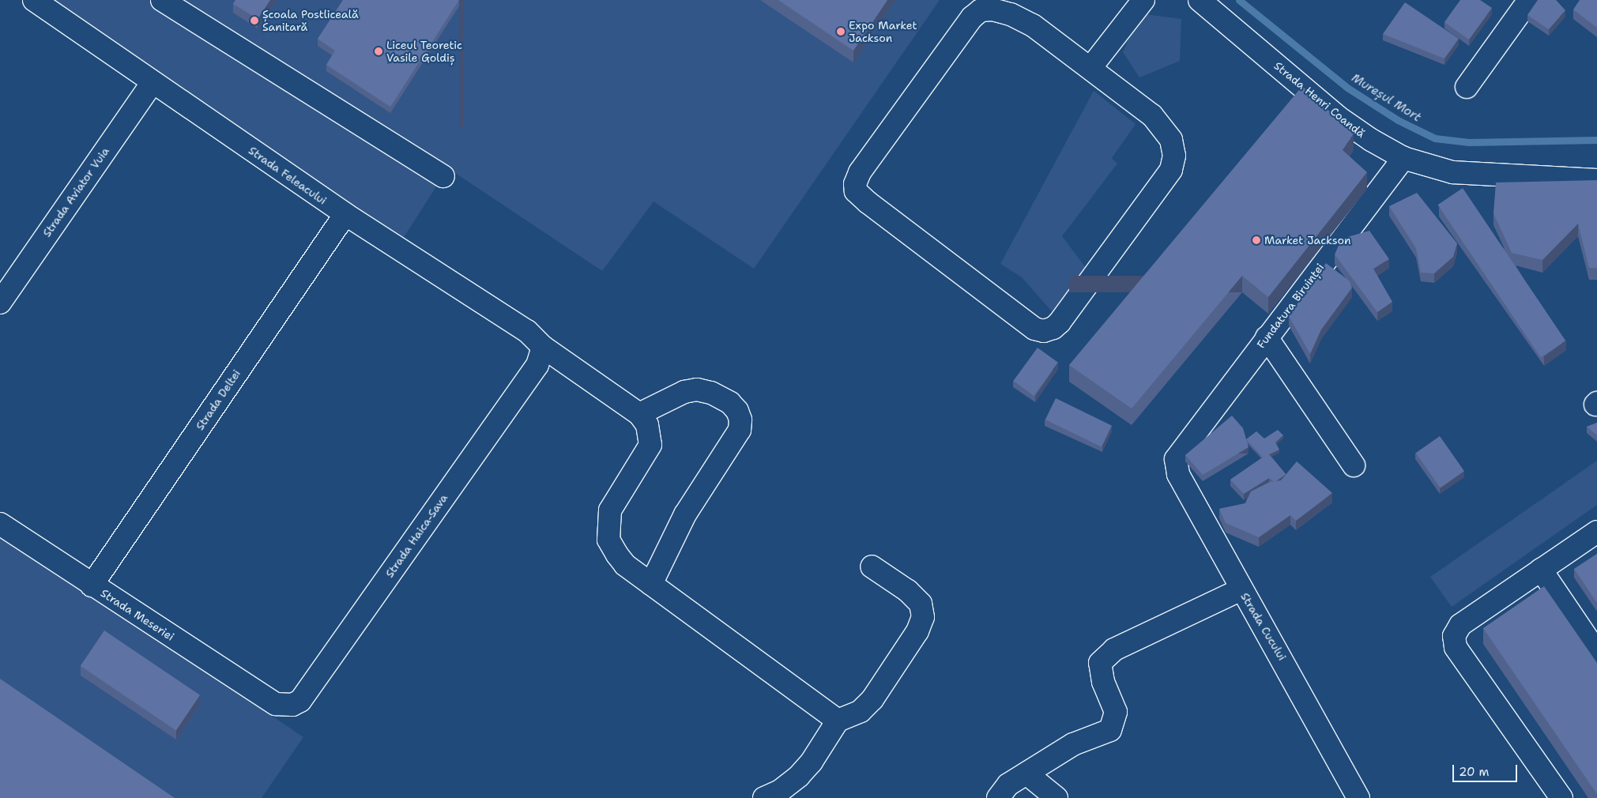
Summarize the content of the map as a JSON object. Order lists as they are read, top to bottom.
{
  "streets": {
    "street": [
      "Strada Henri Coandă",
      "Strada Feleacului",
      "Strada Aviator Vuia",
      "Fundatura Biruinței",
      "Strada Deltei",
      "Strada Haica-Sava",
      "Strada Meseriei",
      "Strada Cucului"
    ]
  },
  "crossings": [
    ["Strada Henri Coandă", "Fundatura Biruinței"],
    ["Strada Feleacului", "Strada Aviator Vuia"],
    ["Strada Feleacului", "Strada Deltei"],
    ["Strada Feleacului", "Strada Haica-Sava"],
    ["Fundatura Biruinței", "Strada Cucului"],
    ["Strada Deltei", "Strada Meseriei"],
    ["Strada Haica-Sava", "Strada Meseriei"]
  ],
  "water": ["Mureșul Mort"],
  "places": [
    "Școala Postliceală Sanitară",
    "Expo Market Jackson",
    "Liceul Teoretic Vasile Goldiș",
    "Market Jackson"
  ],
  "scale_bar": "20 m"
}
